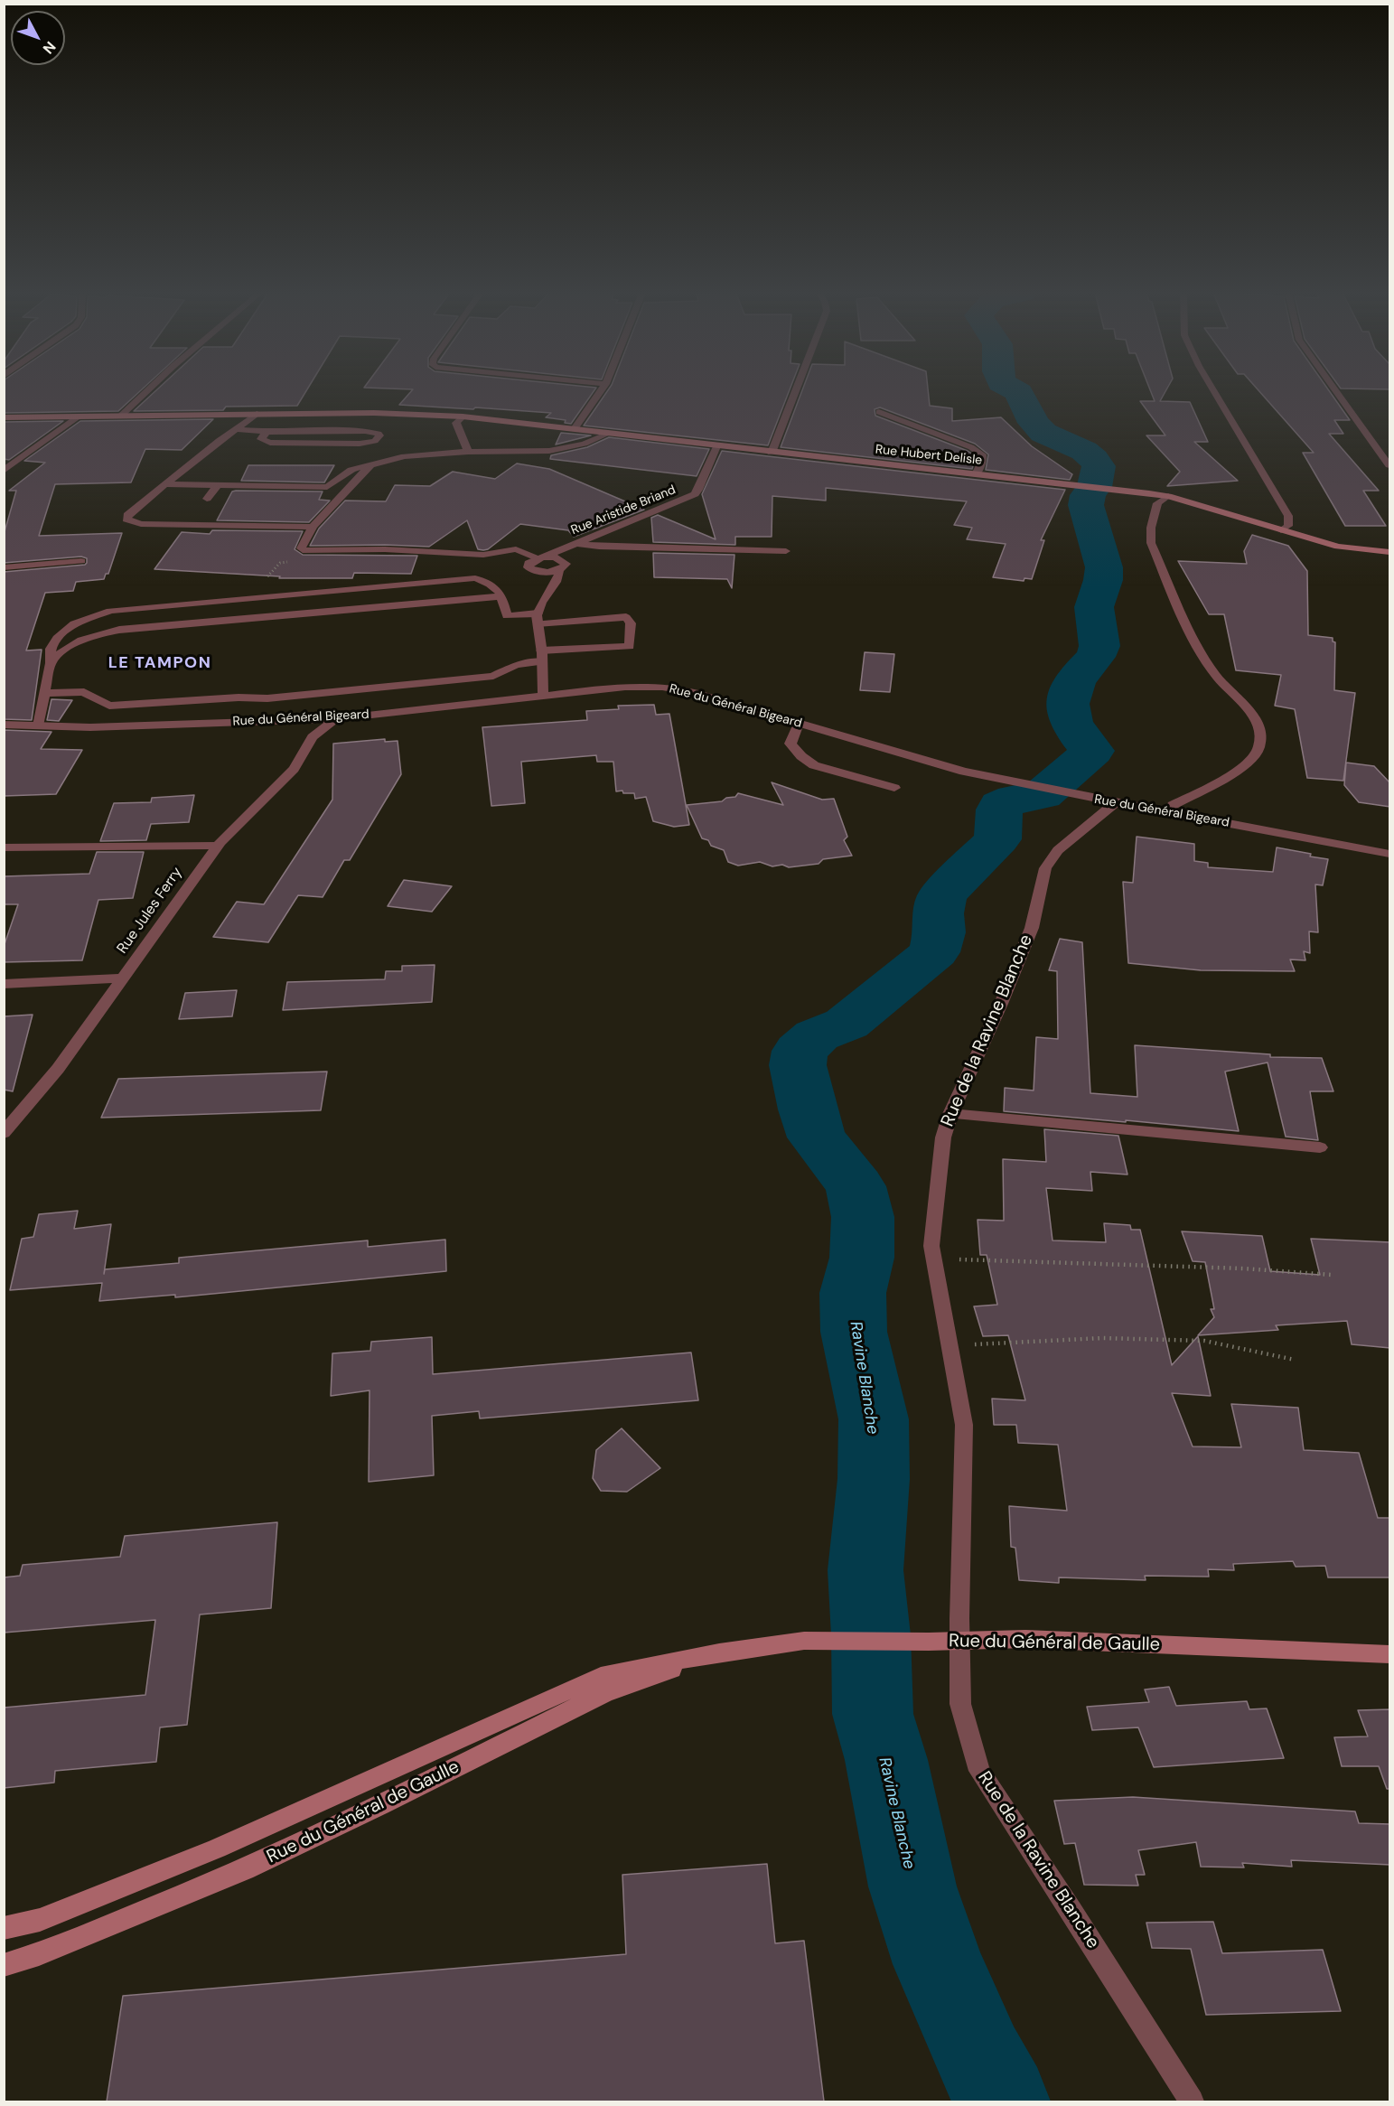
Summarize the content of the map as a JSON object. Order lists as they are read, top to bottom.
{
  "streets": {
    "main road": ["Rue Hubert Delisle", "Rue du Général de Gaulle"],
    "street": [
      "Rue Aristide Briand",
      "Rue du Général Bigeard",
      "Rue Jules Ferry",
      "Rue de la Ravine Blanche"
    ]
  },
  "crossings": [
    ["Rue Hubert Delisle", "Rue Aristide Briand"],
    ["Rue du Général Bigeard", "Rue Jules Ferry"],
    ["Rue du Général Bigeard", "Rue de la Ravine Blanche"],
    ["Rue de la Ravine Blanche", "Rue du Général de Gaulle"]
  ],
  "districts": ["LE TAMPON"],
  "water": ["Ravine Blanche"],
  "north": "bottom right"
}
